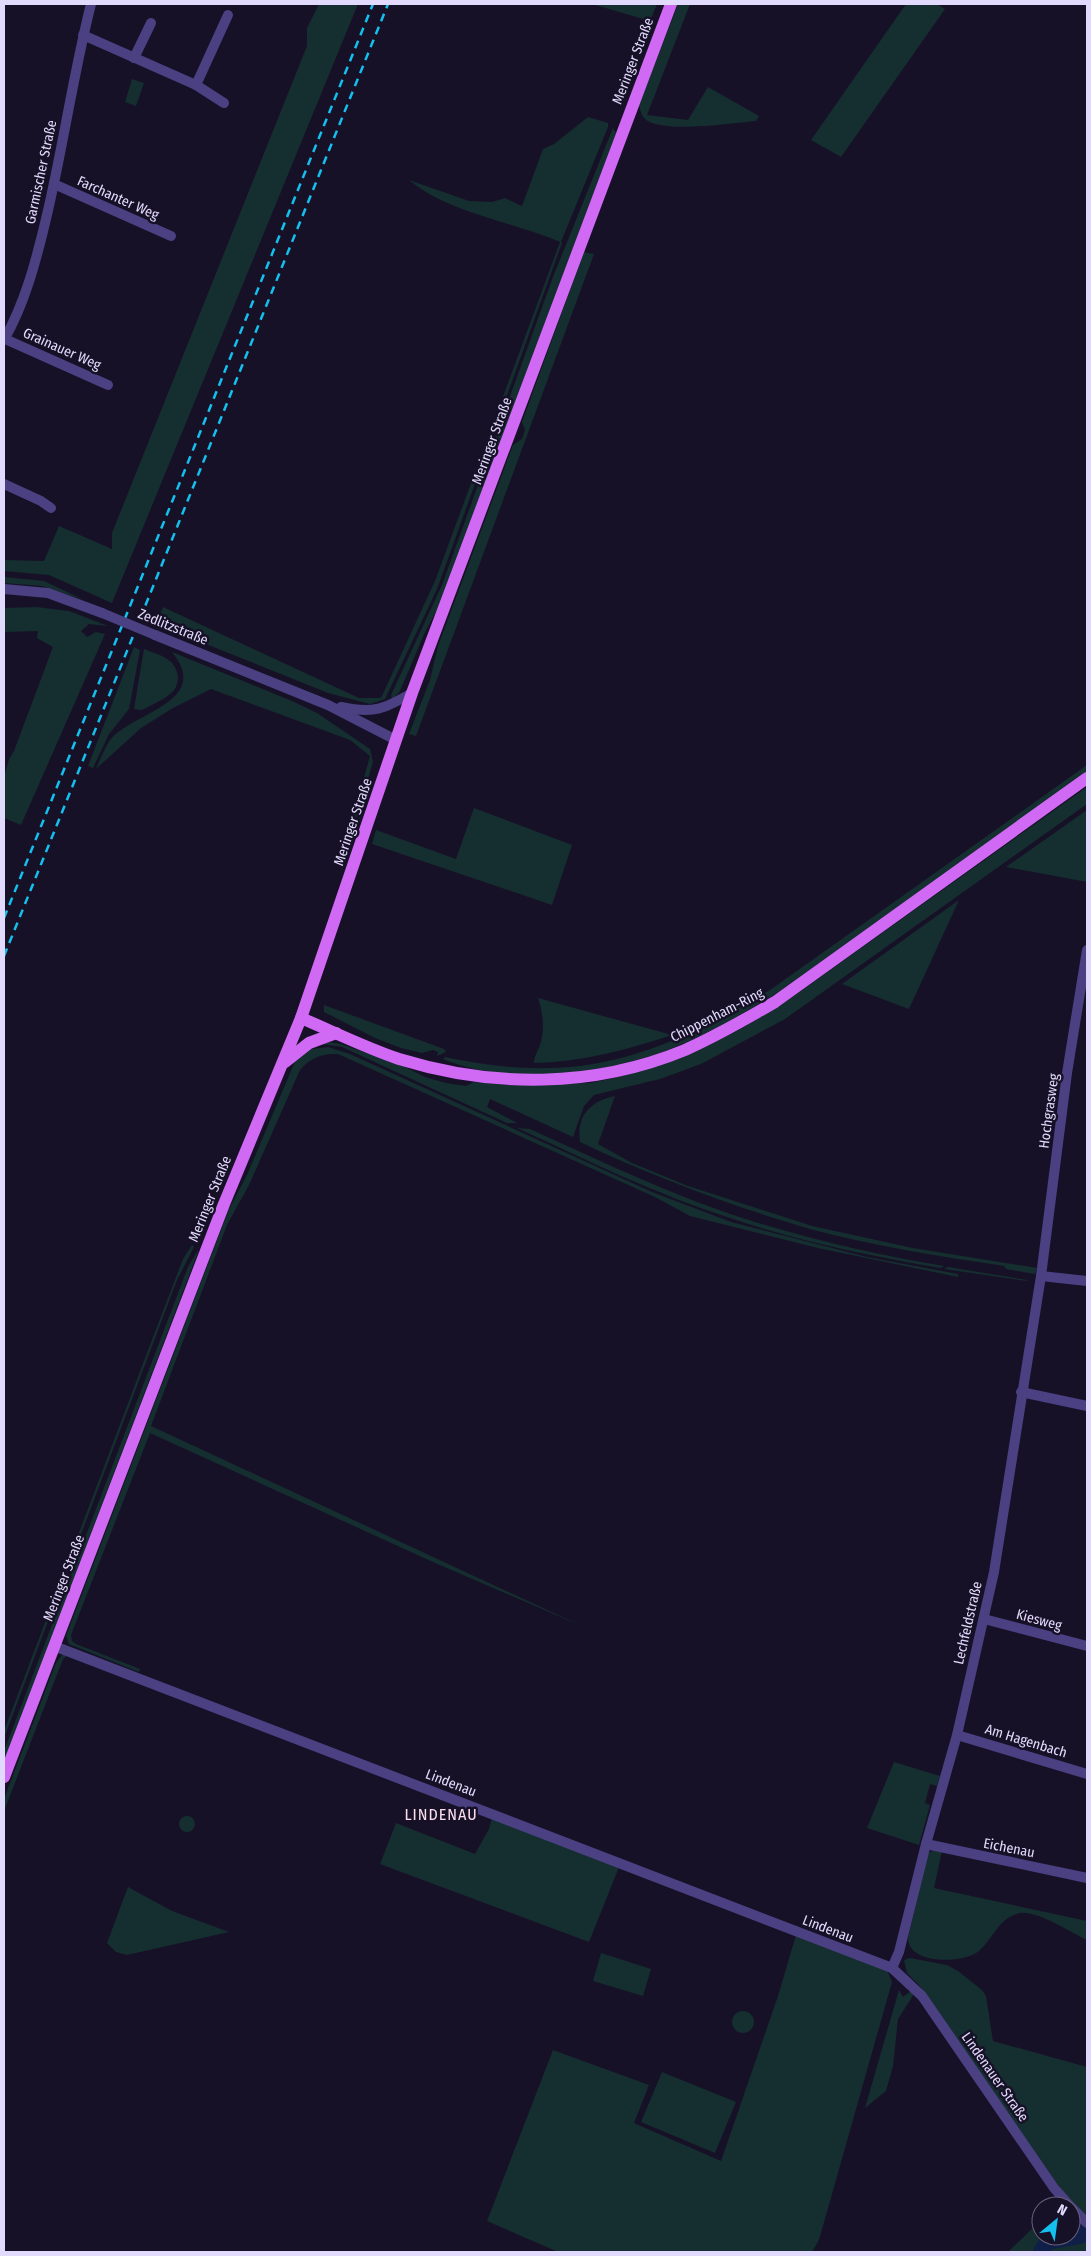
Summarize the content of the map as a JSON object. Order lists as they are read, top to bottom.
{
  "streets": {
    "main road": ["Meringer Straße", "Chippenham-Ring"],
    "street": [
      "Garmischer Straße",
      "Farchanter Weg",
      "Grainauer Weg",
      "Zedlitzstraße",
      "Hochgrasweg",
      "Kiesweg",
      "Lechfeldstraße",
      "Am Hagenbach",
      "Lindenau",
      "Eichenau",
      "Lindenauer Straße"
    ]
  },
  "crossings": [
    ["Meringer Straße", "Zedlitzstraße"],
    ["Meringer Straße", "Chippenham-Ring"],
    ["Meringer Straße", "Lindenau"],
    ["Garmischer Straße", "Farchanter Weg"],
    ["Garmischer Straße", "Grainauer Weg"],
    ["Hochgrasweg", "Lechfeldstraße"],
    ["Kiesweg", "Lechfeldstraße"],
    ["Lechfeldstraße", "Am Hagenbach"],
    ["Lechfeldstraße", "Lindenau"],
    ["Lechfeldstraße", "Eichenau"],
    ["Lechfeldstraße", "Lindenauer Straße"],
    ["Lindenau", "Lindenauer Straße"]
  ],
  "districts": ["LINDENAU"],
  "north": "top right"
}
